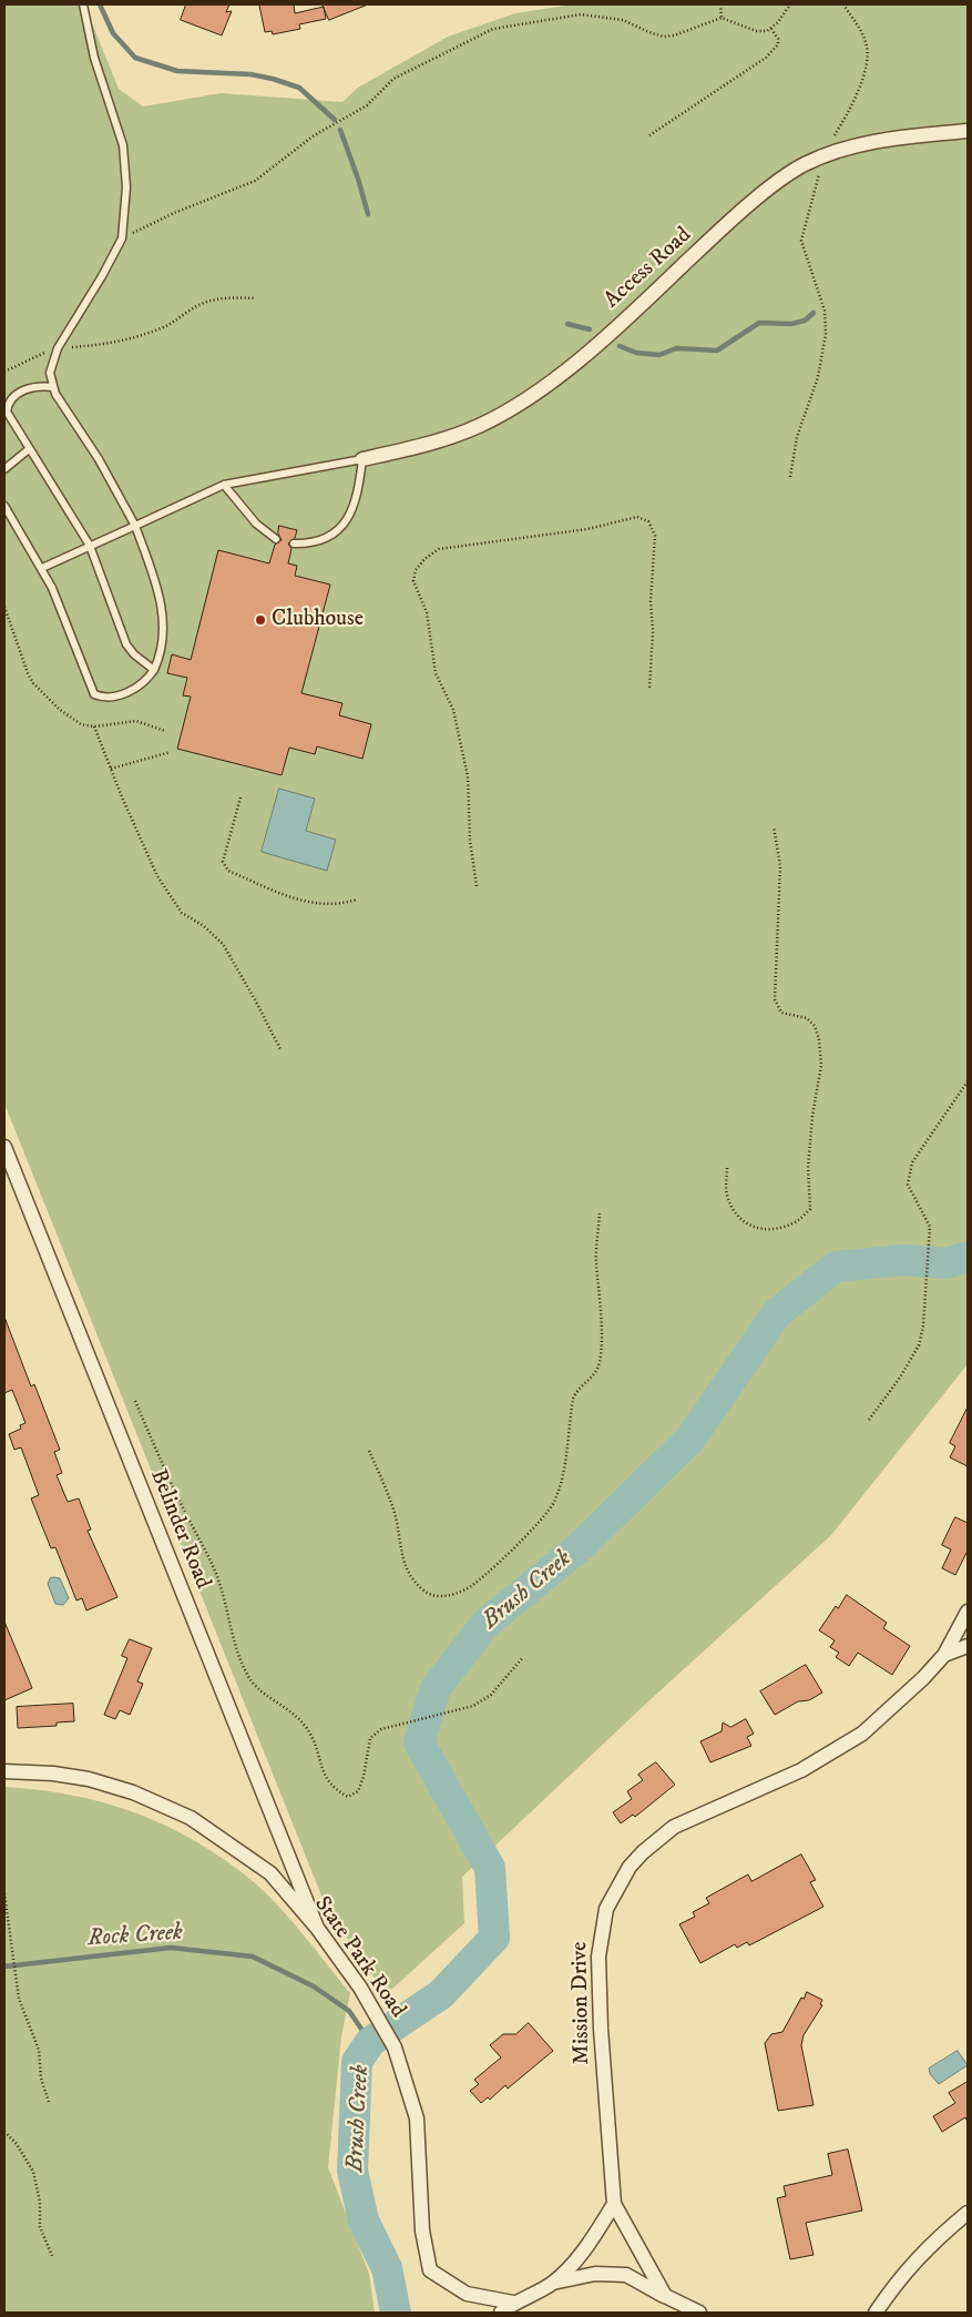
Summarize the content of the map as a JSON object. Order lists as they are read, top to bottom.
{
  "streets": {
    "street": [
      "Access Road",
      "Belinder Road",
      "State Park Road",
      "Mission Drive"
    ]
  },
  "crossings": [
    ["Belinder Road", "State Park Road"]
  ],
  "water": ["Brush Creek", "Rock Creek"],
  "places": ["Clubhouse"]
}
